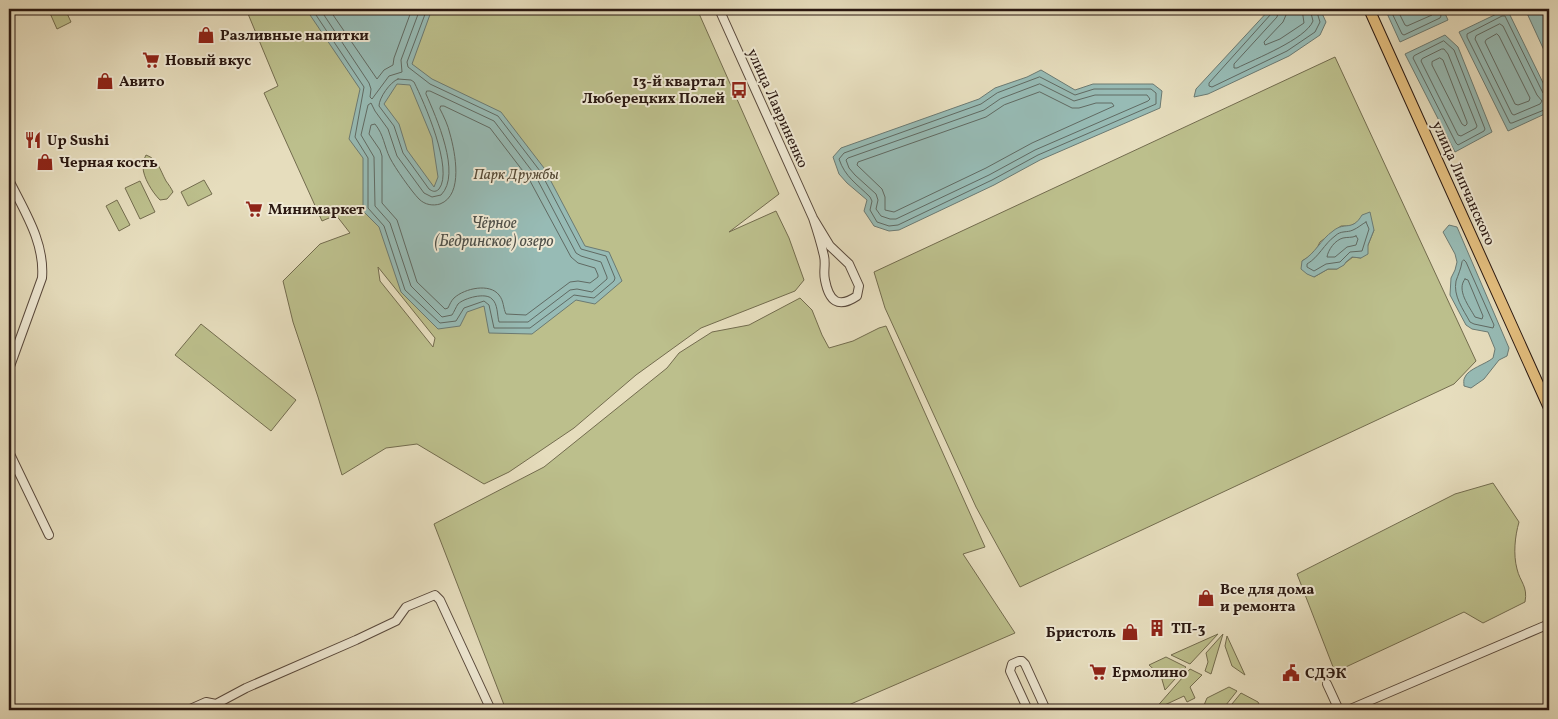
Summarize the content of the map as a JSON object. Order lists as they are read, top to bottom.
{
  "streets": {
    "main road": ["улица Липчанского"],
    "street": ["улица Лавриненко"]
  },
  "water": ["Чёрное (Бедринское) озеро"],
  "parks": ["Парк Дружбы"],
  "places": {
    "shop": [
      "Разливные напитки",
      "Авито",
      "Черная кость",
      "Все для дома и ремонта",
      "Бристоль"
    ],
    "supermarket": ["Новый вкус", "Минимаркет", "Ермолино"],
    "bus stop": ["13-й квартал Люберецких Полей"],
    "restaurant": ["Up Sushi"],
    "building": ["ТП-3"],
    "public building": ["СДЭК"]
  }
}
